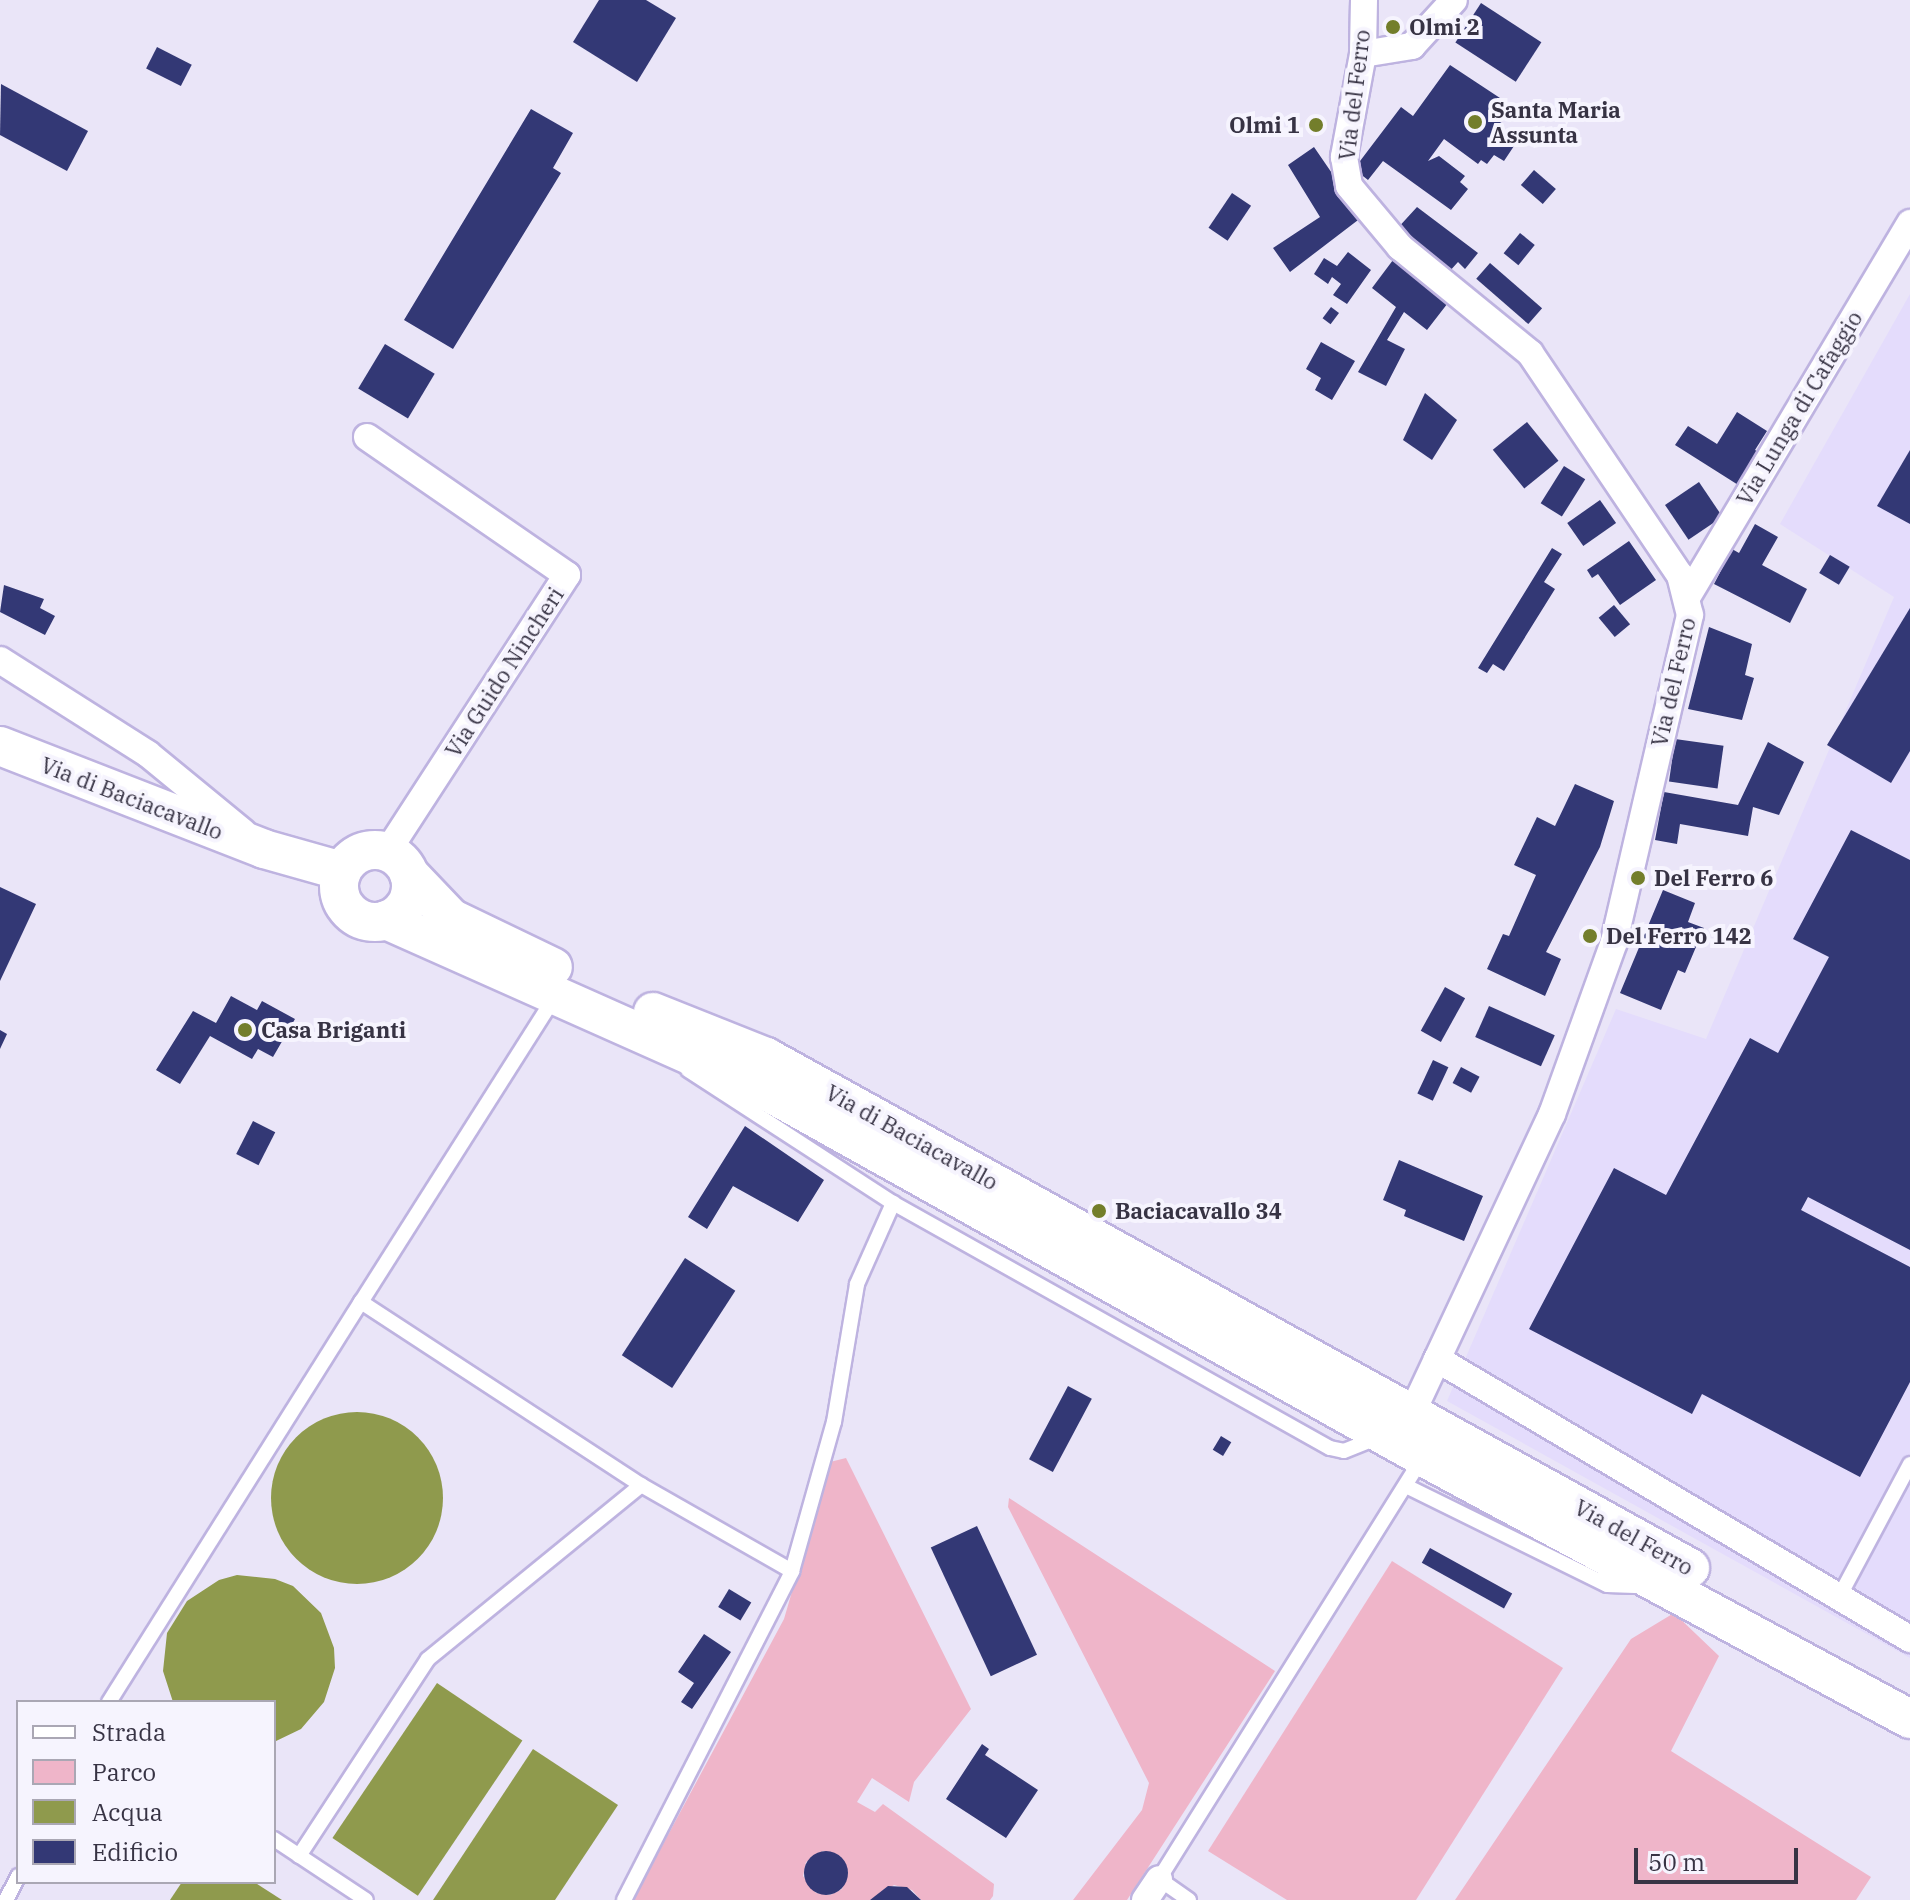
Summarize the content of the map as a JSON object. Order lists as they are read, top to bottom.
{
  "streets": {
    "main road": ["Via del Ferro", "Via di Baciacavallo"],
    "street": ["Via Lunga di Cafaggio", "Via Guido Nincheri"]
  },
  "crossings": [
    ["Via del Ferro", "Via Lunga di Cafaggio"],
    ["Via del Ferro", "Via di Baciacavallo"],
    ["Via Guido Nincheri", "Via di Baciacavallo"]
  ],
  "places": [
    "Olmi 2",
    "Santa Maria Assunta",
    "Olmi 1",
    "Del Ferro 6",
    "Del Ferro 142",
    "Casa Briganti",
    "Baciacavallo 34"
  ],
  "legend": [
    "Strada",
    "Parco",
    "Acqua",
    "Edificio"
  ],
  "scale_bar": "50 m"
}
